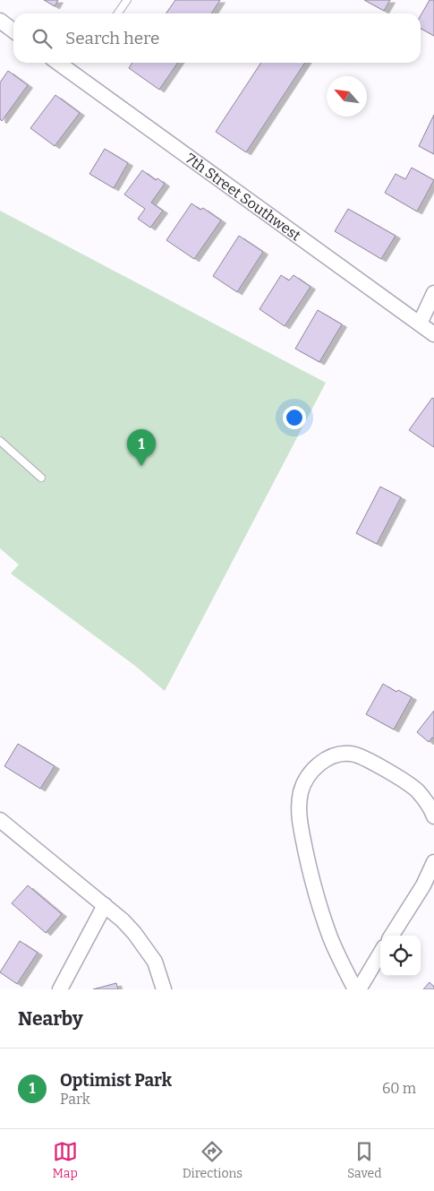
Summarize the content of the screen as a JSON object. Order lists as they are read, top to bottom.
{
  "streets": {
    "street": ["7th Street Southwest"]
  },
  "north": "top left",
  "page": {
    "search": "Search here",
    "pins": "1",
    "heading": "Nearby",
    "list": [
      {
        "mark": "1",
        "name": "Optimist Park",
        "note": "Park",
        "value": "60 m"
      }
    ],
    "nav": ["Map", "Directions", "Saved"]
  }
}
